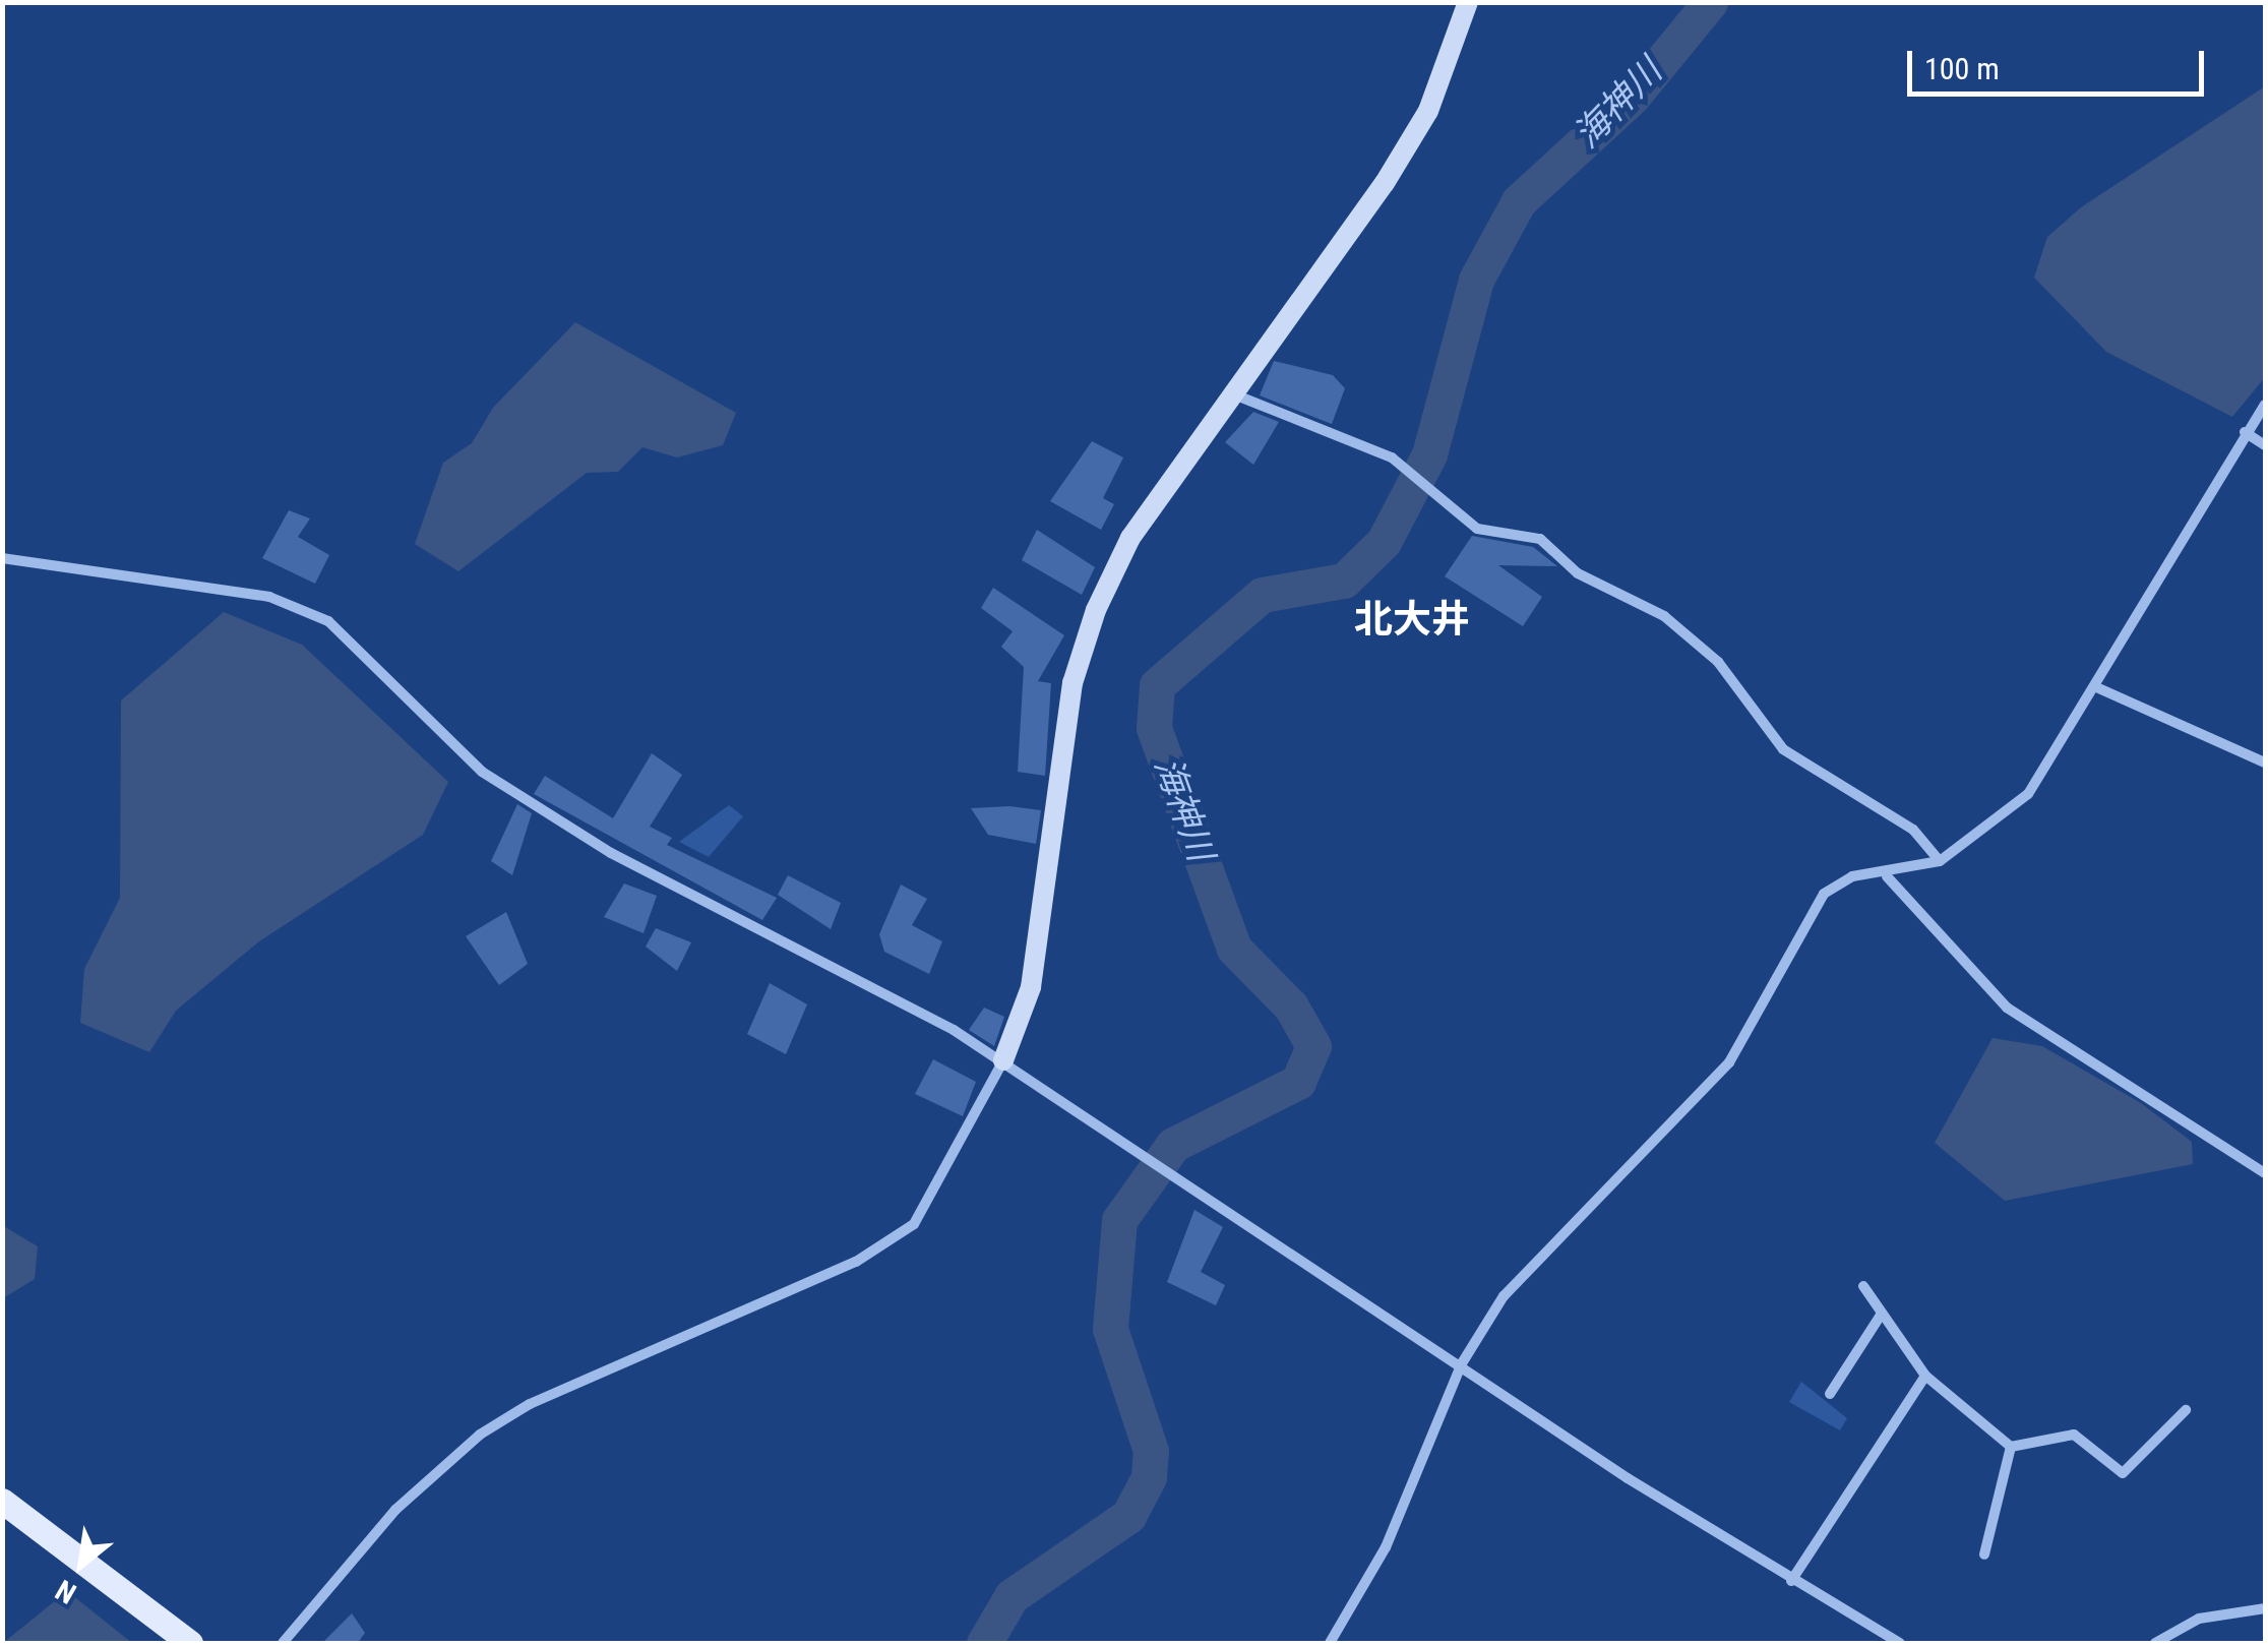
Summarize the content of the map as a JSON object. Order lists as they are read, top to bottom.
{
  "districts": ["北大井"],
  "water": ["海神川"],
  "scale_bar": "100 m",
  "north": "bottom left"
}
